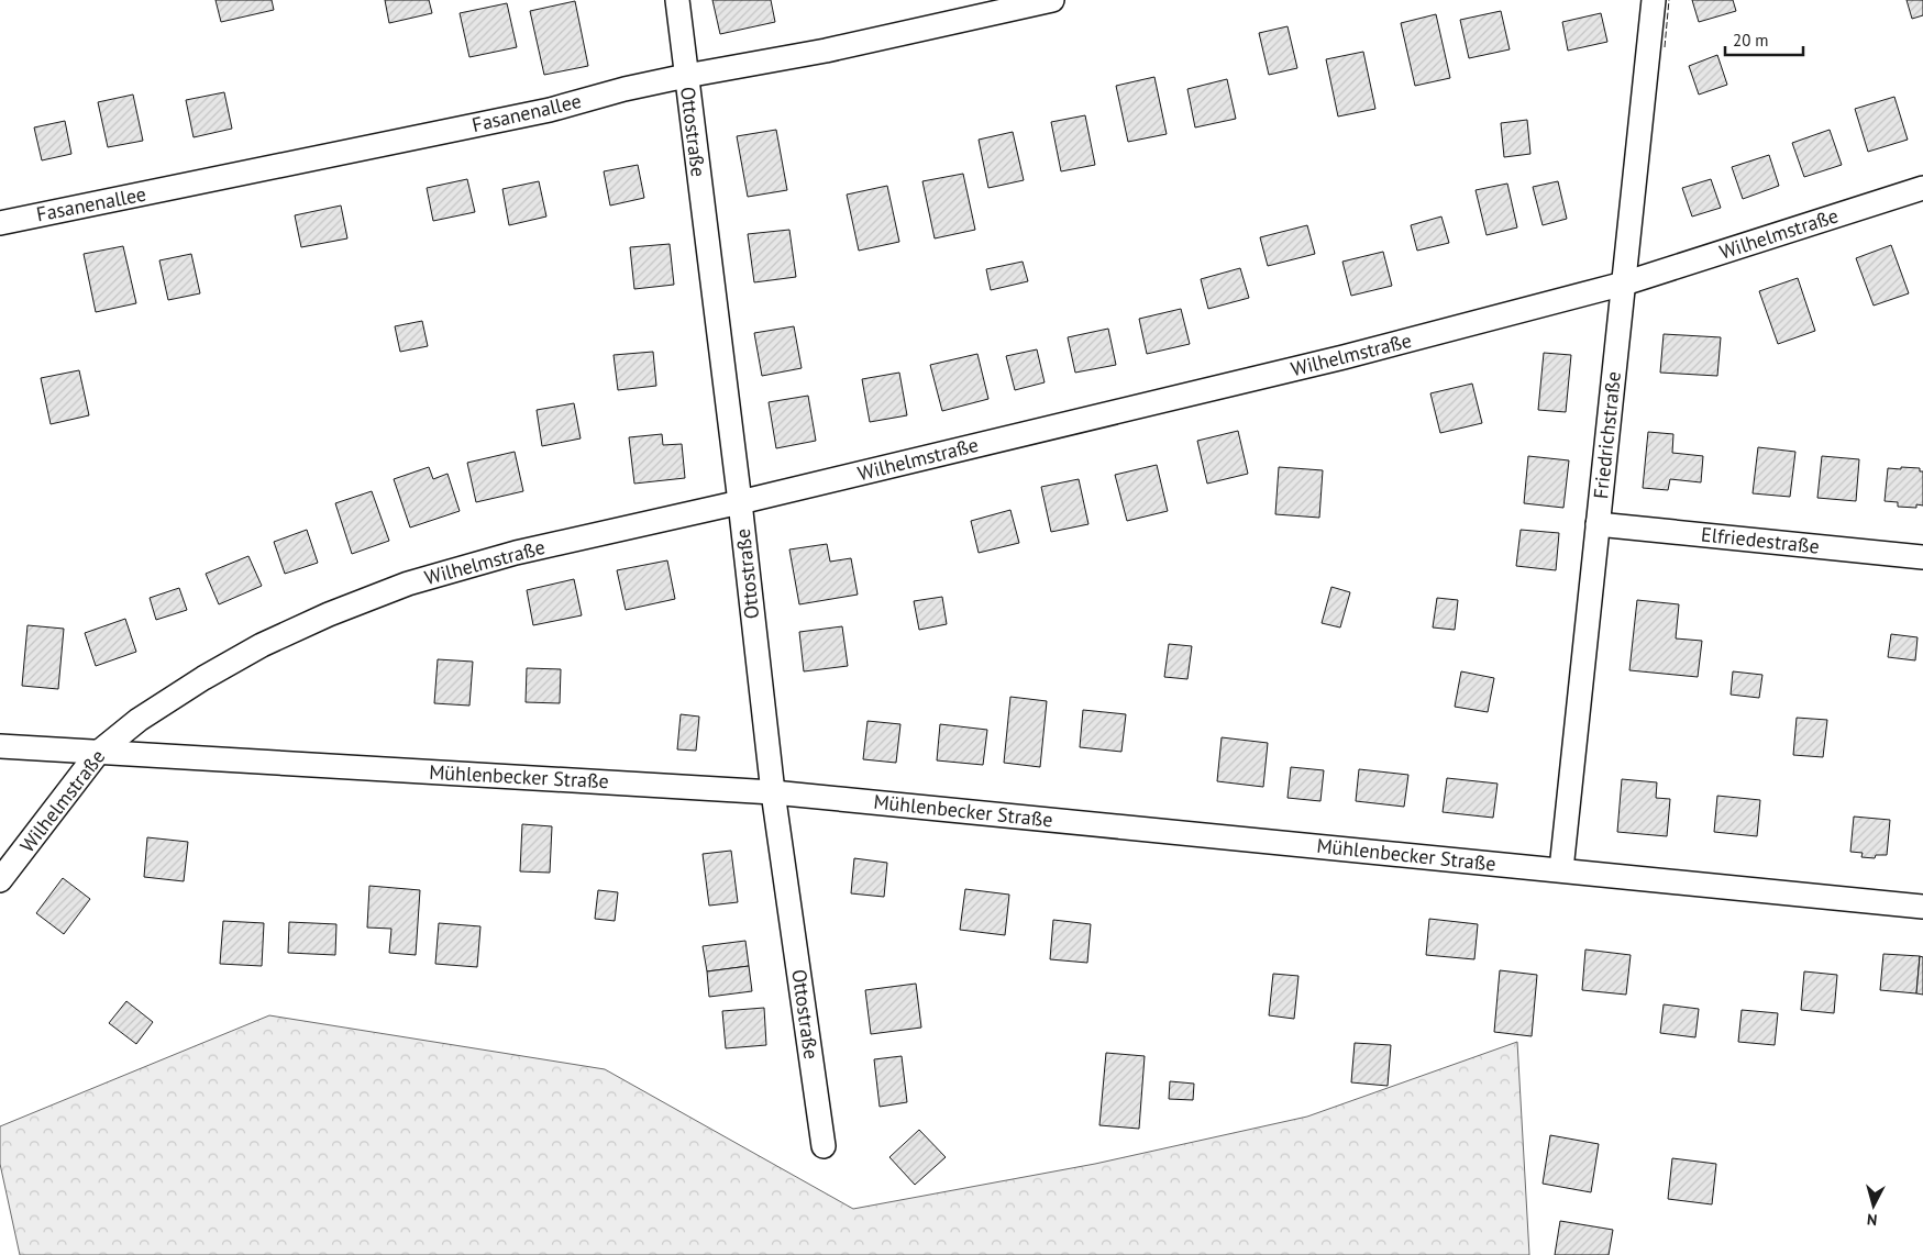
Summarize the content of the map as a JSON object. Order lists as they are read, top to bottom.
{
  "streets": {
    "street": [
      "Fasanenallee",
      "Ottostraße",
      "Wilhelmstraße",
      "Friedrichstraße",
      "Elfriedestraße",
      "Mühlenbecker Straße"
    ]
  },
  "crossings": [
    ["Fasanenallee", "Ottostraße"],
    ["Ottostraße", "Wilhelmstraße"],
    ["Ottostraße", "Mühlenbecker Straße"],
    ["Wilhelmstraße", "Friedrichstraße"],
    ["Wilhelmstraße", "Mühlenbecker Straße"],
    ["Friedrichstraße", "Elfriedestraße"],
    ["Friedrichstraße", "Mühlenbecker Straße"]
  ],
  "scale_bar": "20 m",
  "north": "bottom"
}
